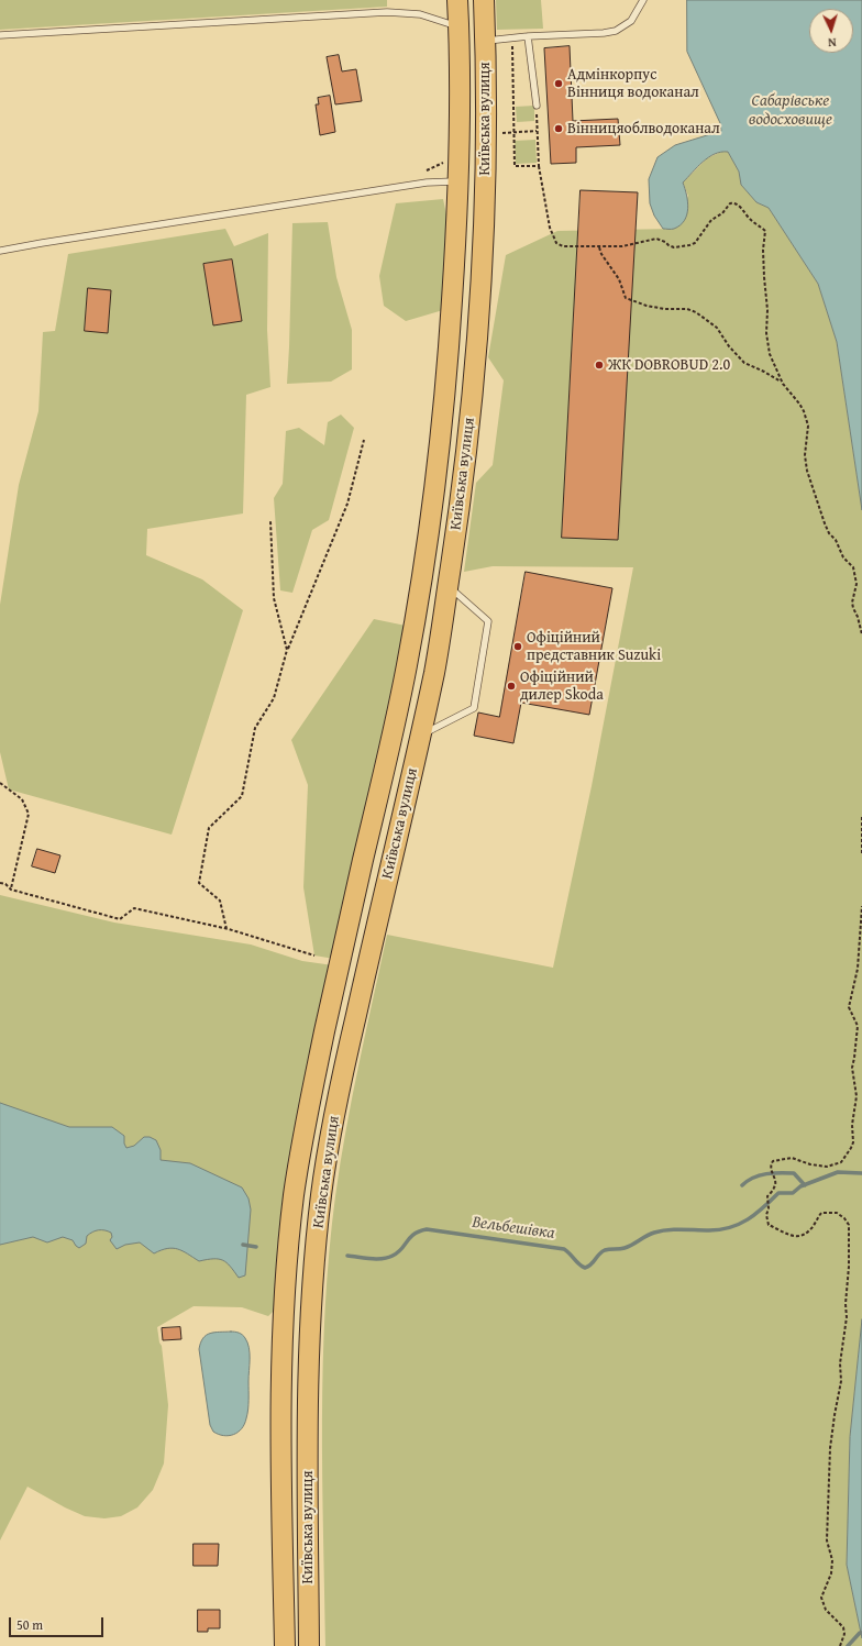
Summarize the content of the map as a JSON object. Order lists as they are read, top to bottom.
{
  "streets": {
    "main road": ["Київська вулиця"]
  },
  "water": ["Сабарівське водосховище", "Вельбешівка"],
  "places": [
    "Адмінкорпус Вінниця водоканал",
    "Вінницяоблводоканал",
    "ЖК DOBROBUD 2.0",
    "Офіційний представник Suzuki",
    "Офіційний дилер Skoda"
  ],
  "scale_bar": "50 m",
  "north": "bottom"
}
